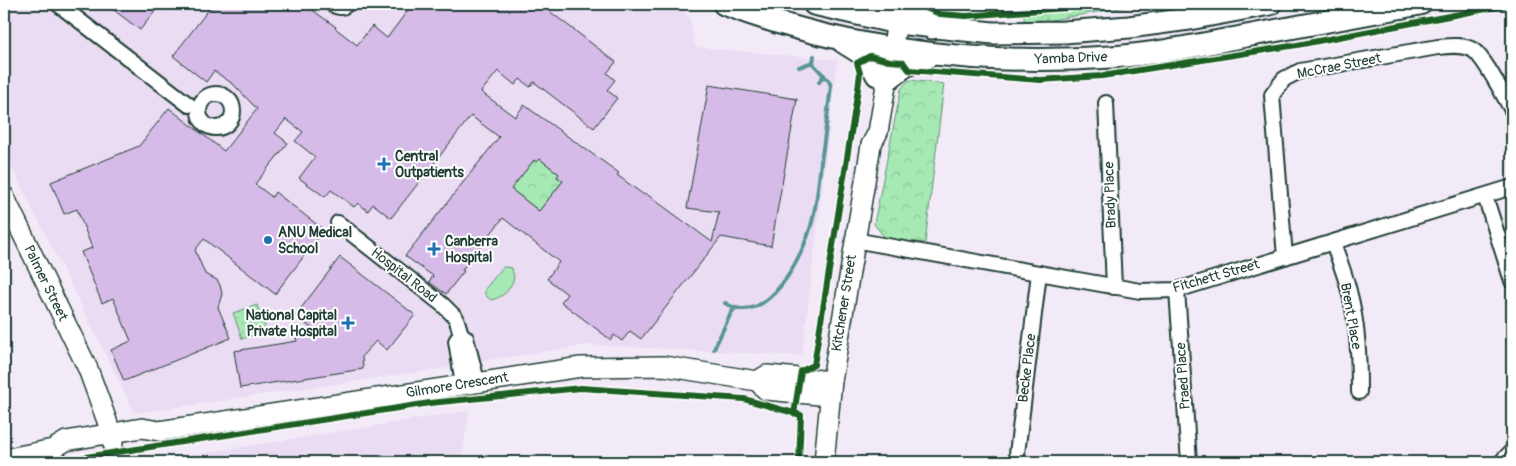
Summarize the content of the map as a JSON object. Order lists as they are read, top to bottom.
{
  "streets": {
    "main road": ["Yamba Drive"],
    "street": [
      "McCrae Street",
      "Brady Place",
      "Hospital Road",
      "Fitchett Street",
      "Palmer Street",
      "Kitchener Street",
      "Brent Place",
      "Becke Place",
      "Praed Place",
      "Gilmore Crescent"
    ]
  },
  "crossings": [
    ["Yamba Drive", "Kitchener Street"],
    ["McCrae Street", "Fitchett Street"],
    ["Brady Place", "Fitchett Street"],
    ["Hospital Road", "Gilmore Crescent"],
    ["Fitchett Street", "Kitchener Street"],
    ["Fitchett Street", "Brent Place"],
    ["Fitchett Street", "Becke Place"],
    ["Fitchett Street", "Praed Place"],
    ["Palmer Street", "Gilmore Crescent"],
    ["Kitchener Street", "Gilmore Crescent"]
  ],
  "places": {
    "health": ["Central Outpatients", "Canberra Hospital", "National Capital Private Hospital"],
    "other": ["ANU Medical School"]
  }
}
